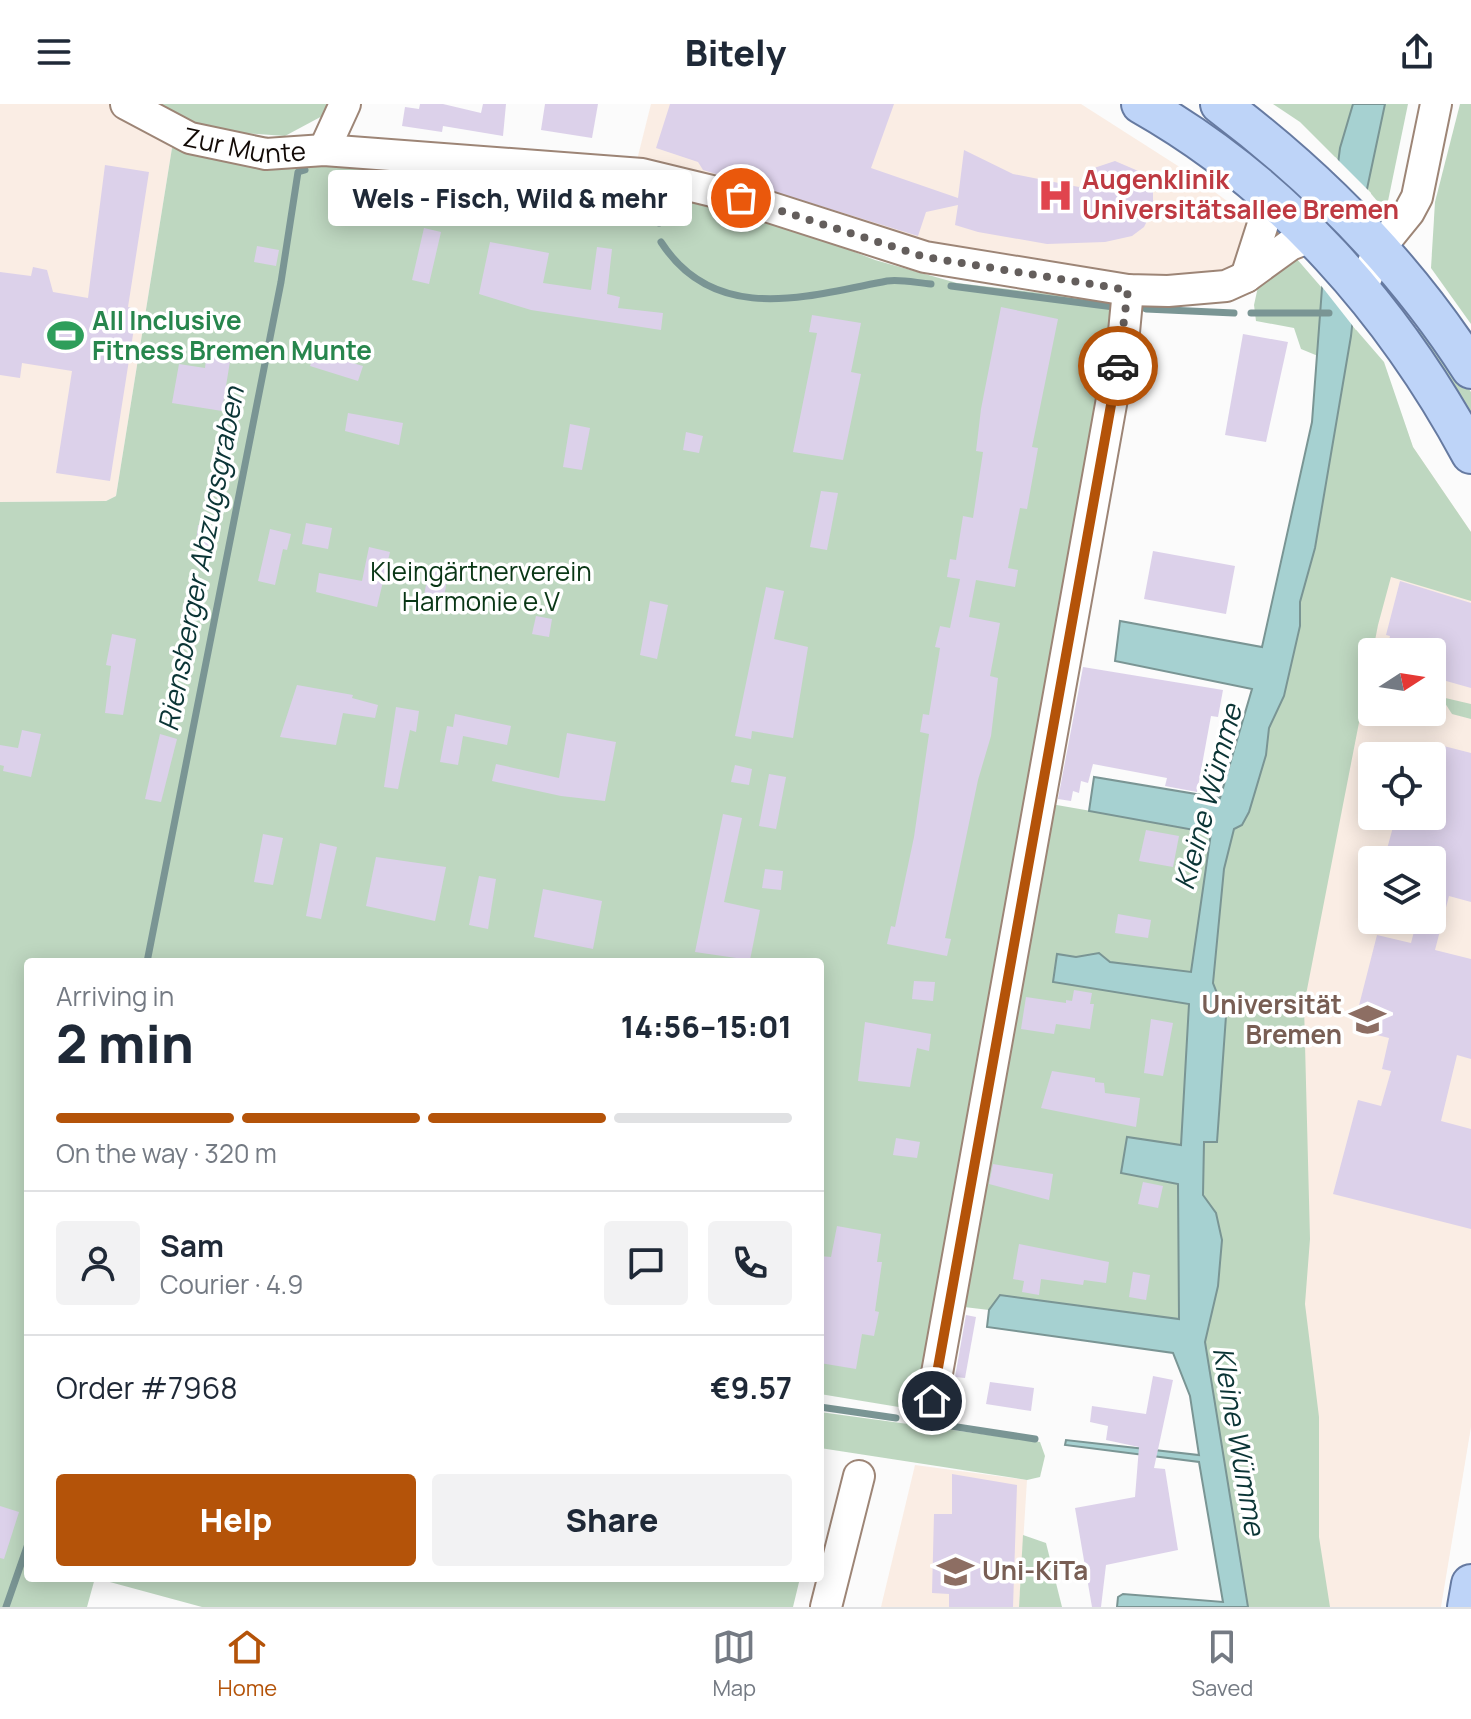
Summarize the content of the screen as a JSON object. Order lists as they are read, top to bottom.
{
  "streets": {
    "street": ["Zur Munte"]
  },
  "water": ["Riensberger Abzugsgraben", "Kleine Wümme"],
  "parks": ["Kleingärtnerverein Harmonie e.V"],
  "places": {
    "hospital": ["Augenklinik Universitätsallee Bremen"],
    "other": ["Wels - Fisch, Wild & mehr"],
    "sports": ["All Inclusive Fitness Bremen Munte"],
    "school or university": ["Universität Bremen", "Uni-KiTa"]
  },
  "north": "right",
  "page": {
    "header": "Bitely",
    "bubble": "Wels - Fisch, Wild & mehr",
    "heading": ["2 min", "Arriving in", "14:56–15:01"],
    "panel": [
      "Sam",
      "Courier · 4.9",
      "Order #7968",
      "€9.57"
    ],
    "bar": "On the way · 320 m",
    "buttons": ["Help", "Share"],
    "tabs": ["Home", "Map", "Saved"]
  }
}
